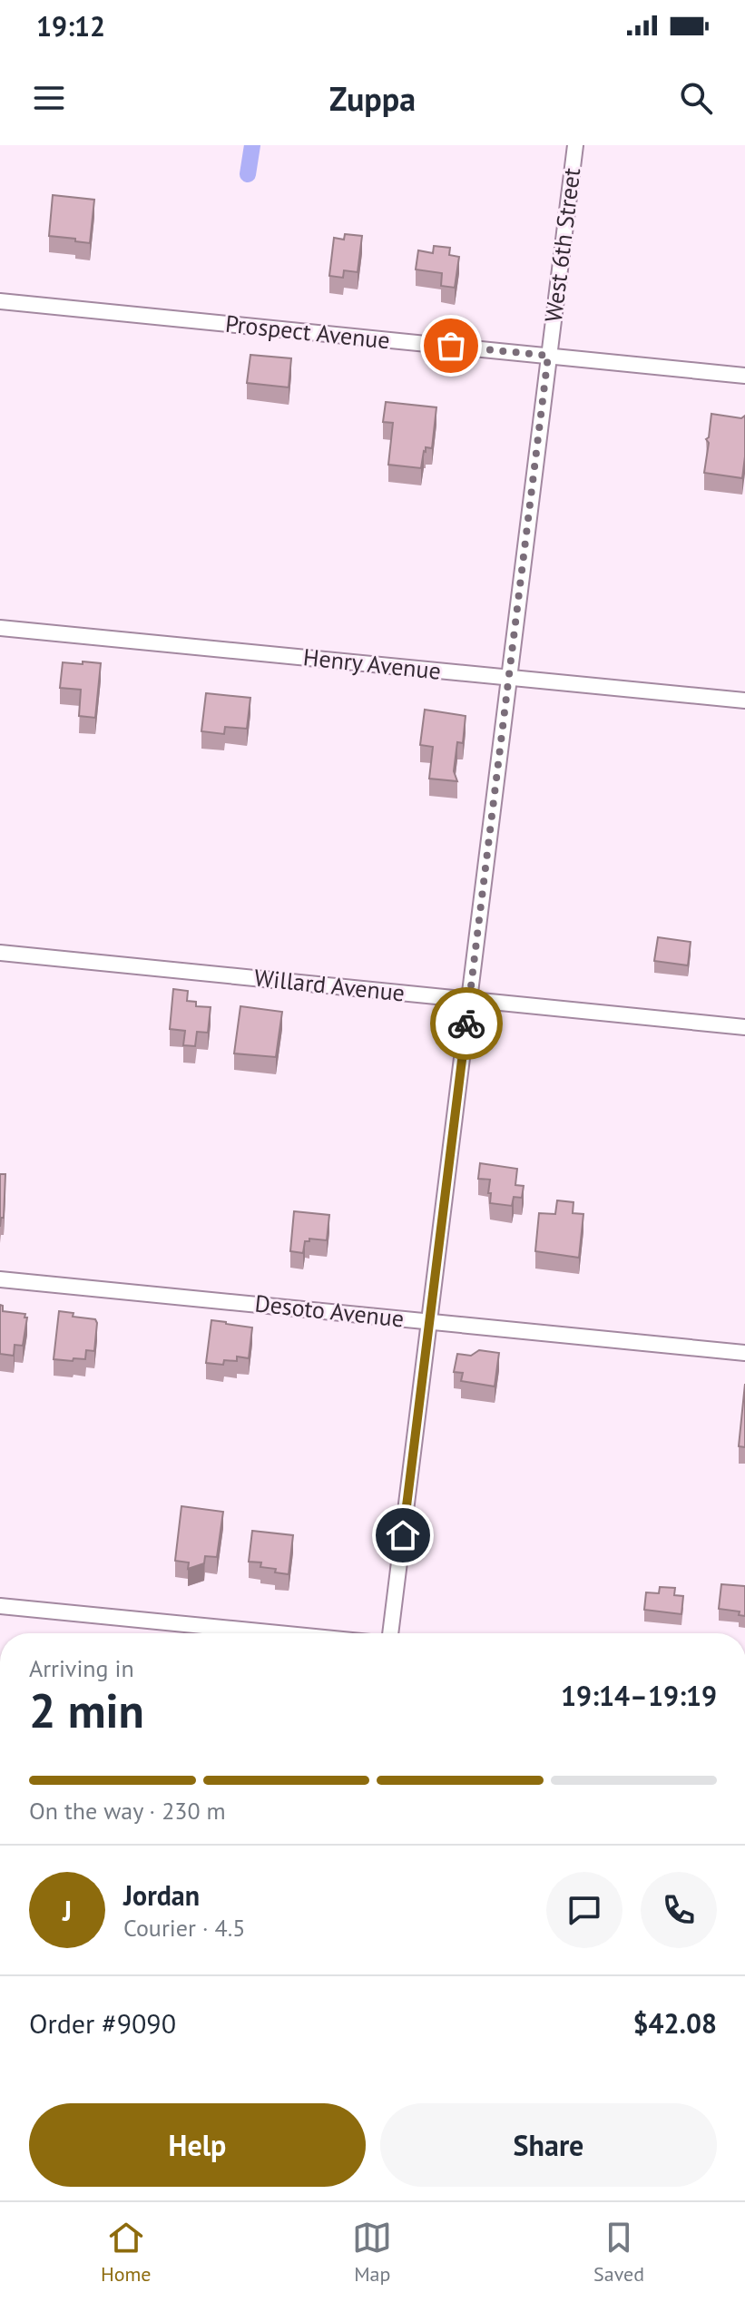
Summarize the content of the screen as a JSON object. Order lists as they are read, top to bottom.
{
  "streets": {
    "street": [
      "West 6th Street",
      "Prospect Avenue",
      "Henry Avenue",
      "Willard Avenue",
      "Desoto Avenue"
    ]
  },
  "crossings": [
    ["West 6th Street", "Prospect Avenue"],
    ["West 6th Street", "Henry Avenue"],
    ["West 6th Street", "Willard Avenue"],
    ["West 6th Street", "Desoto Avenue"]
  ],
  "page": {
    "status": "19:12",
    "header": "Zuppa",
    "heading": ["2 min", "Arriving in", "19:14–19:19"],
    "panel": [
      "Jordan",
      "Courier · 4.5",
      "Order #9090",
      "$42.08"
    ],
    "bar": "On the way · 230 m",
    "round": "J",
    "buttons": ["Help", "Share"],
    "tabs": ["Home", "Map", "Saved"]
  }
}
